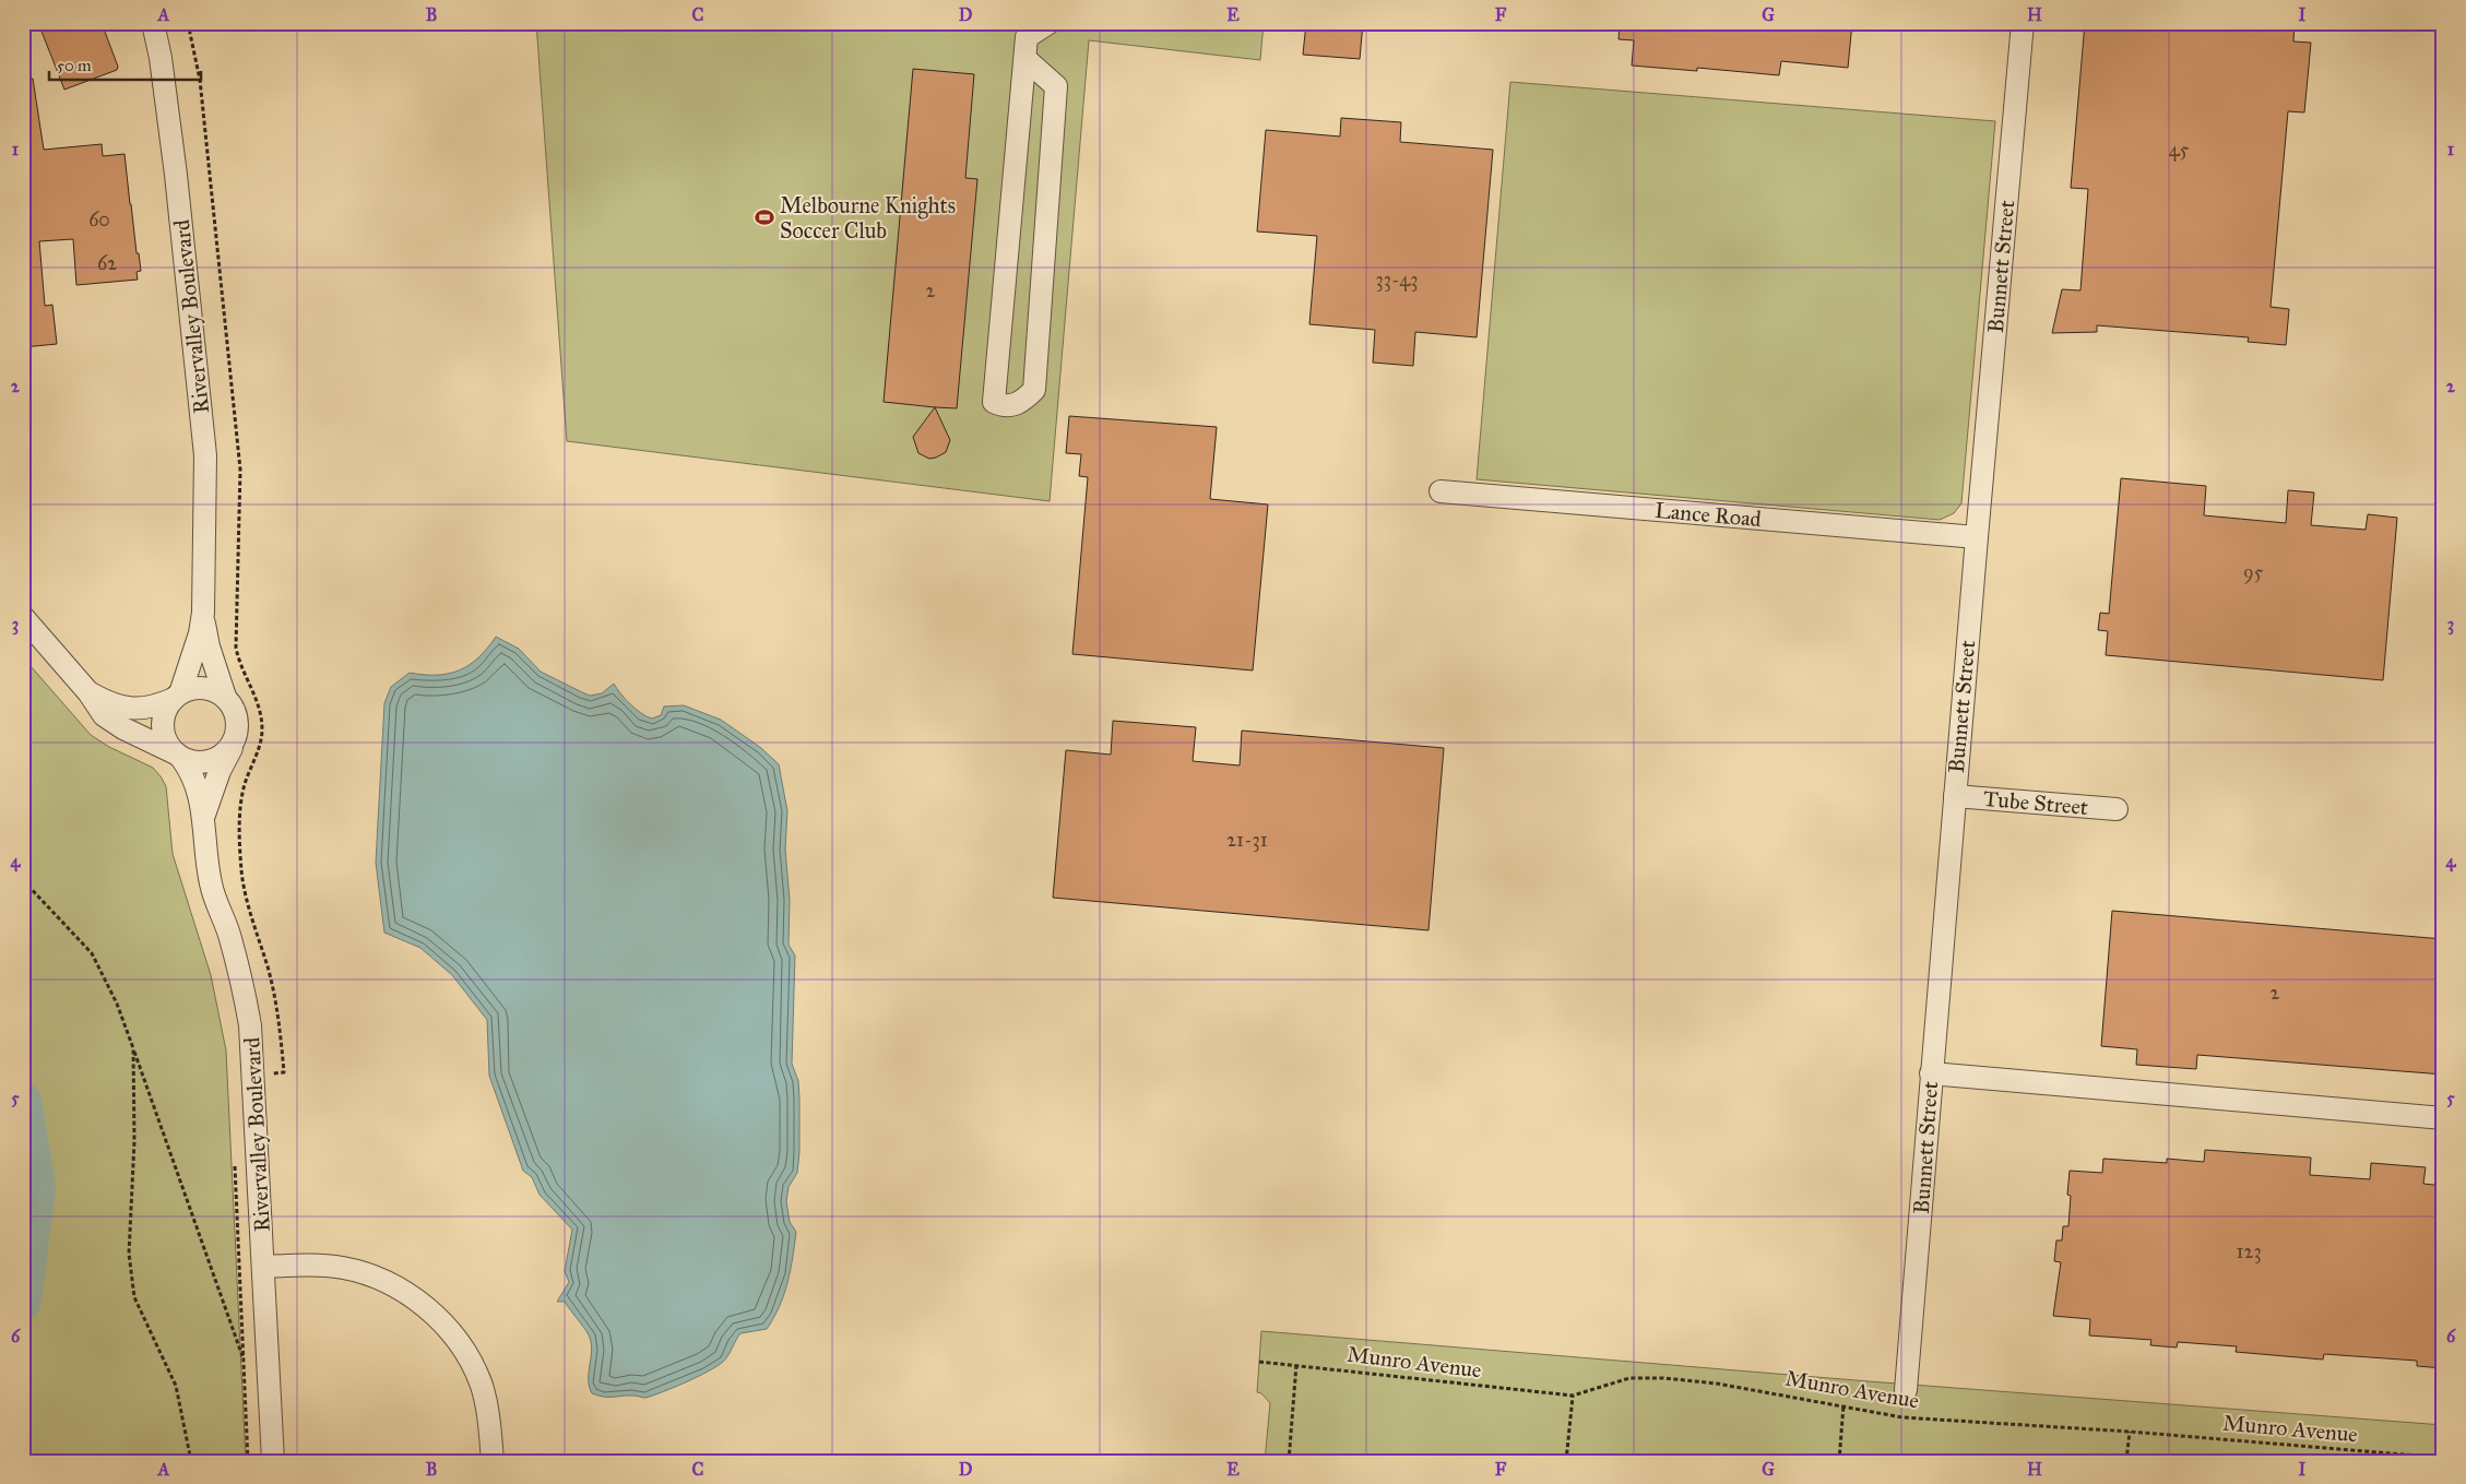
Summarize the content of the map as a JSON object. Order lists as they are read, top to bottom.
{
  "streets": {
    "street": [
      "Bunnett Street",
      "Rivervalley Boulevard",
      "Lance Road",
      "Tube Street"
    ],
    "path": ["Munro Avenue"]
  },
  "crossings": [
    ["Bunnett Street", "Lance Road"],
    ["Bunnett Street", "Tube Street"]
  ],
  "places": {
    "sports": ["Melbourne Knights Soccer Club"]
  },
  "house_numbers": [
    "45",
    "60",
    "62",
    "33-43",
    "2",
    "95",
    "21-31",
    "2",
    "123"
  ],
  "scale_bar": "50 m",
  "grid": {
    "columns": [
      "A",
      "B",
      "C",
      "D",
      "E",
      "F",
      "G",
      "H",
      "I"
    ],
    "rows": [
      "1",
      "2",
      "3",
      "4",
      "5",
      "6"
    ]
  }
}
